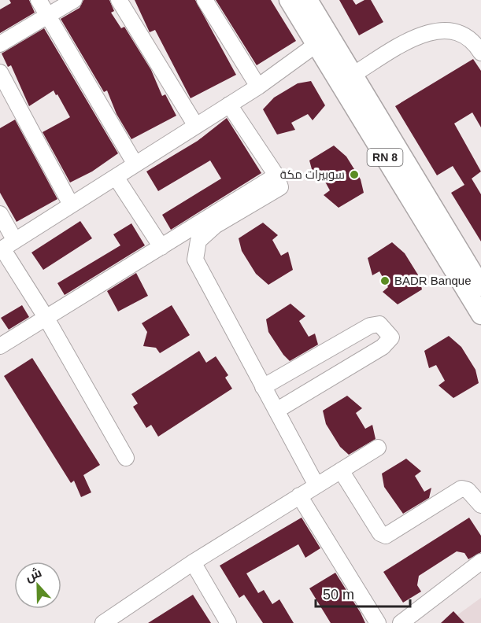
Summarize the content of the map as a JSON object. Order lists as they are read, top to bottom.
{
  "streets": {
    "main road": ["RN 8"]
  },
  "places": ["سوبيرات مكة", "BADR Banque"],
  "scale_bar": "50 m",
  "north": "top"
}
